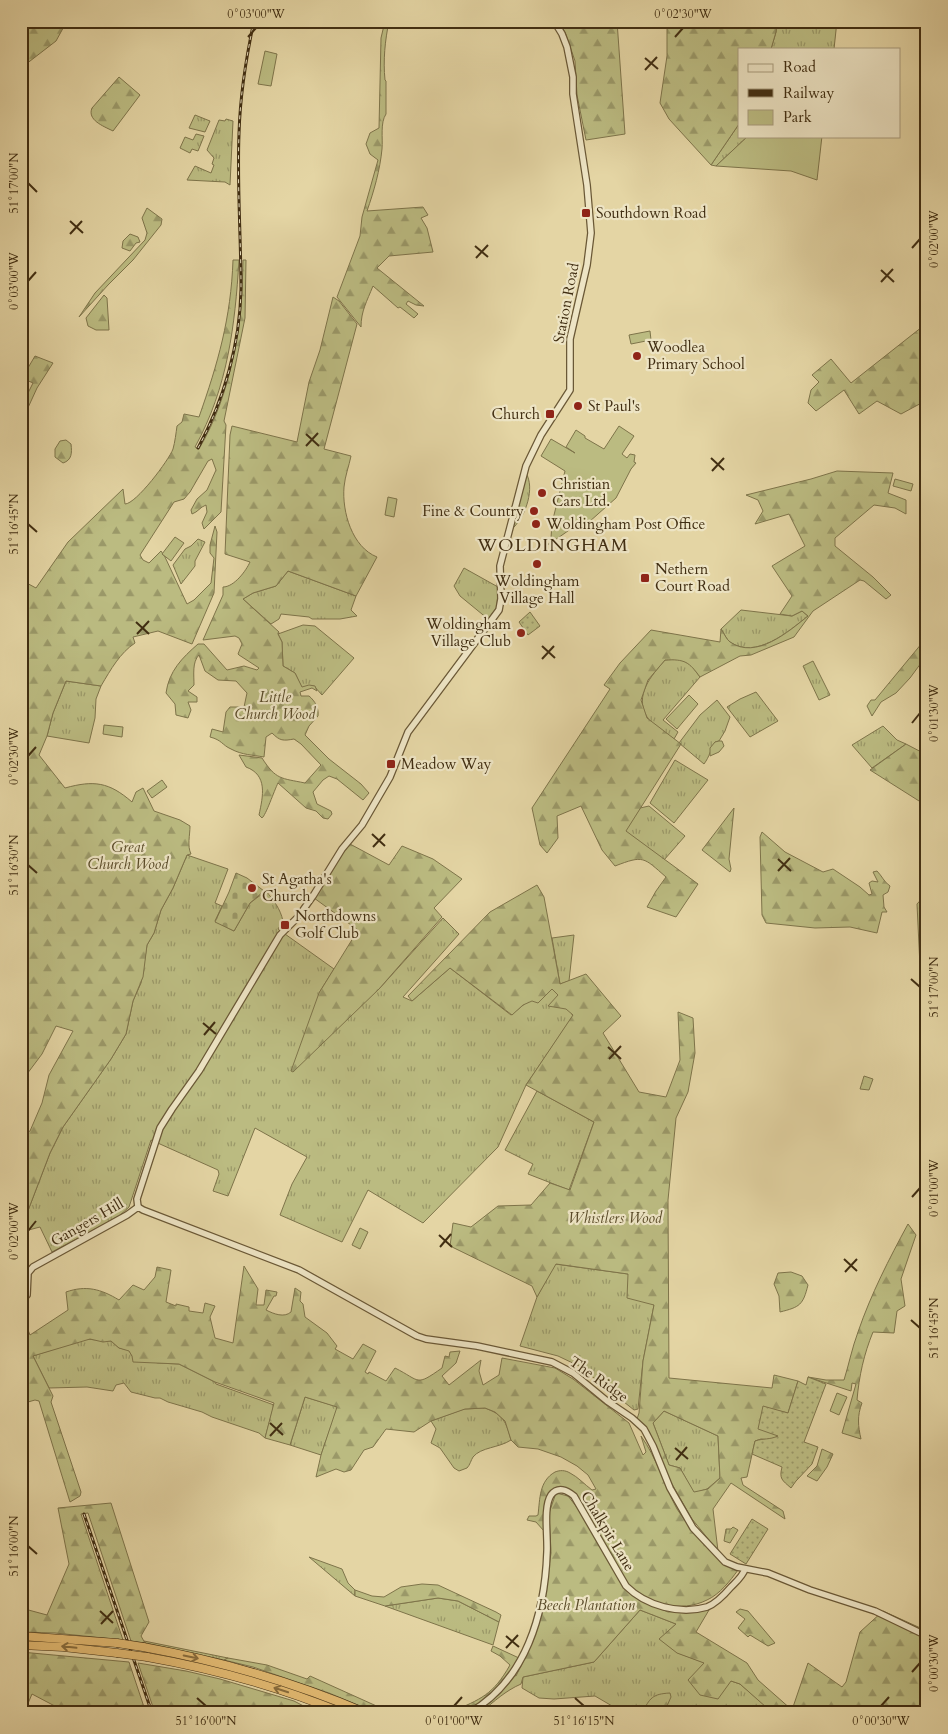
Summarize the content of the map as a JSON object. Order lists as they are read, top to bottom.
{
  "streets": {
    "street": [
      "Station Road",
      "Gangers Hill",
      "The Ridge",
      "Chalkpit Lane"
    ]
  },
  "crossings": [
    ["Station Road", "Gangers Hill"],
    ["Gangers Hill", "The Ridge"],
    ["The Ridge", "Chalkpit Lane"]
  ],
  "districts": ["WOLDINGHAM"],
  "parks": [
    "Little Church Wood",
    "Great Church Wood",
    "Whistlers Wood",
    "Beech Plantation"
  ],
  "places": {
    "transit": [
      "Southdown Road",
      "Church",
      "Nethern Court Road",
      "Meadow Way",
      "Northdowns Golf Club"
    ],
    "other": [
      "Woodlea Primary School",
      "St Paul's",
      "Christian Cars Ltd.",
      "Fine & Country",
      "Woldingham Post Office",
      "Woldingham Village Hall",
      "Woldingham Village Club",
      "St Agatha's Church"
    ]
  },
  "legend": ["Road", "Railway", "Park"],
  "coordinates": [
    "0°03'00\"W",
    "0°02'30\"W",
    "51°17'00\"N",
    "0°02'00\"W",
    "51°16'45\"N",
    "0°01'30\"W",
    "51°16'30\"N",
    "0°01'00\"W",
    "51°16'00\"N",
    "0°00'30\"W",
    "51°16'15\"N"
  ]
}
